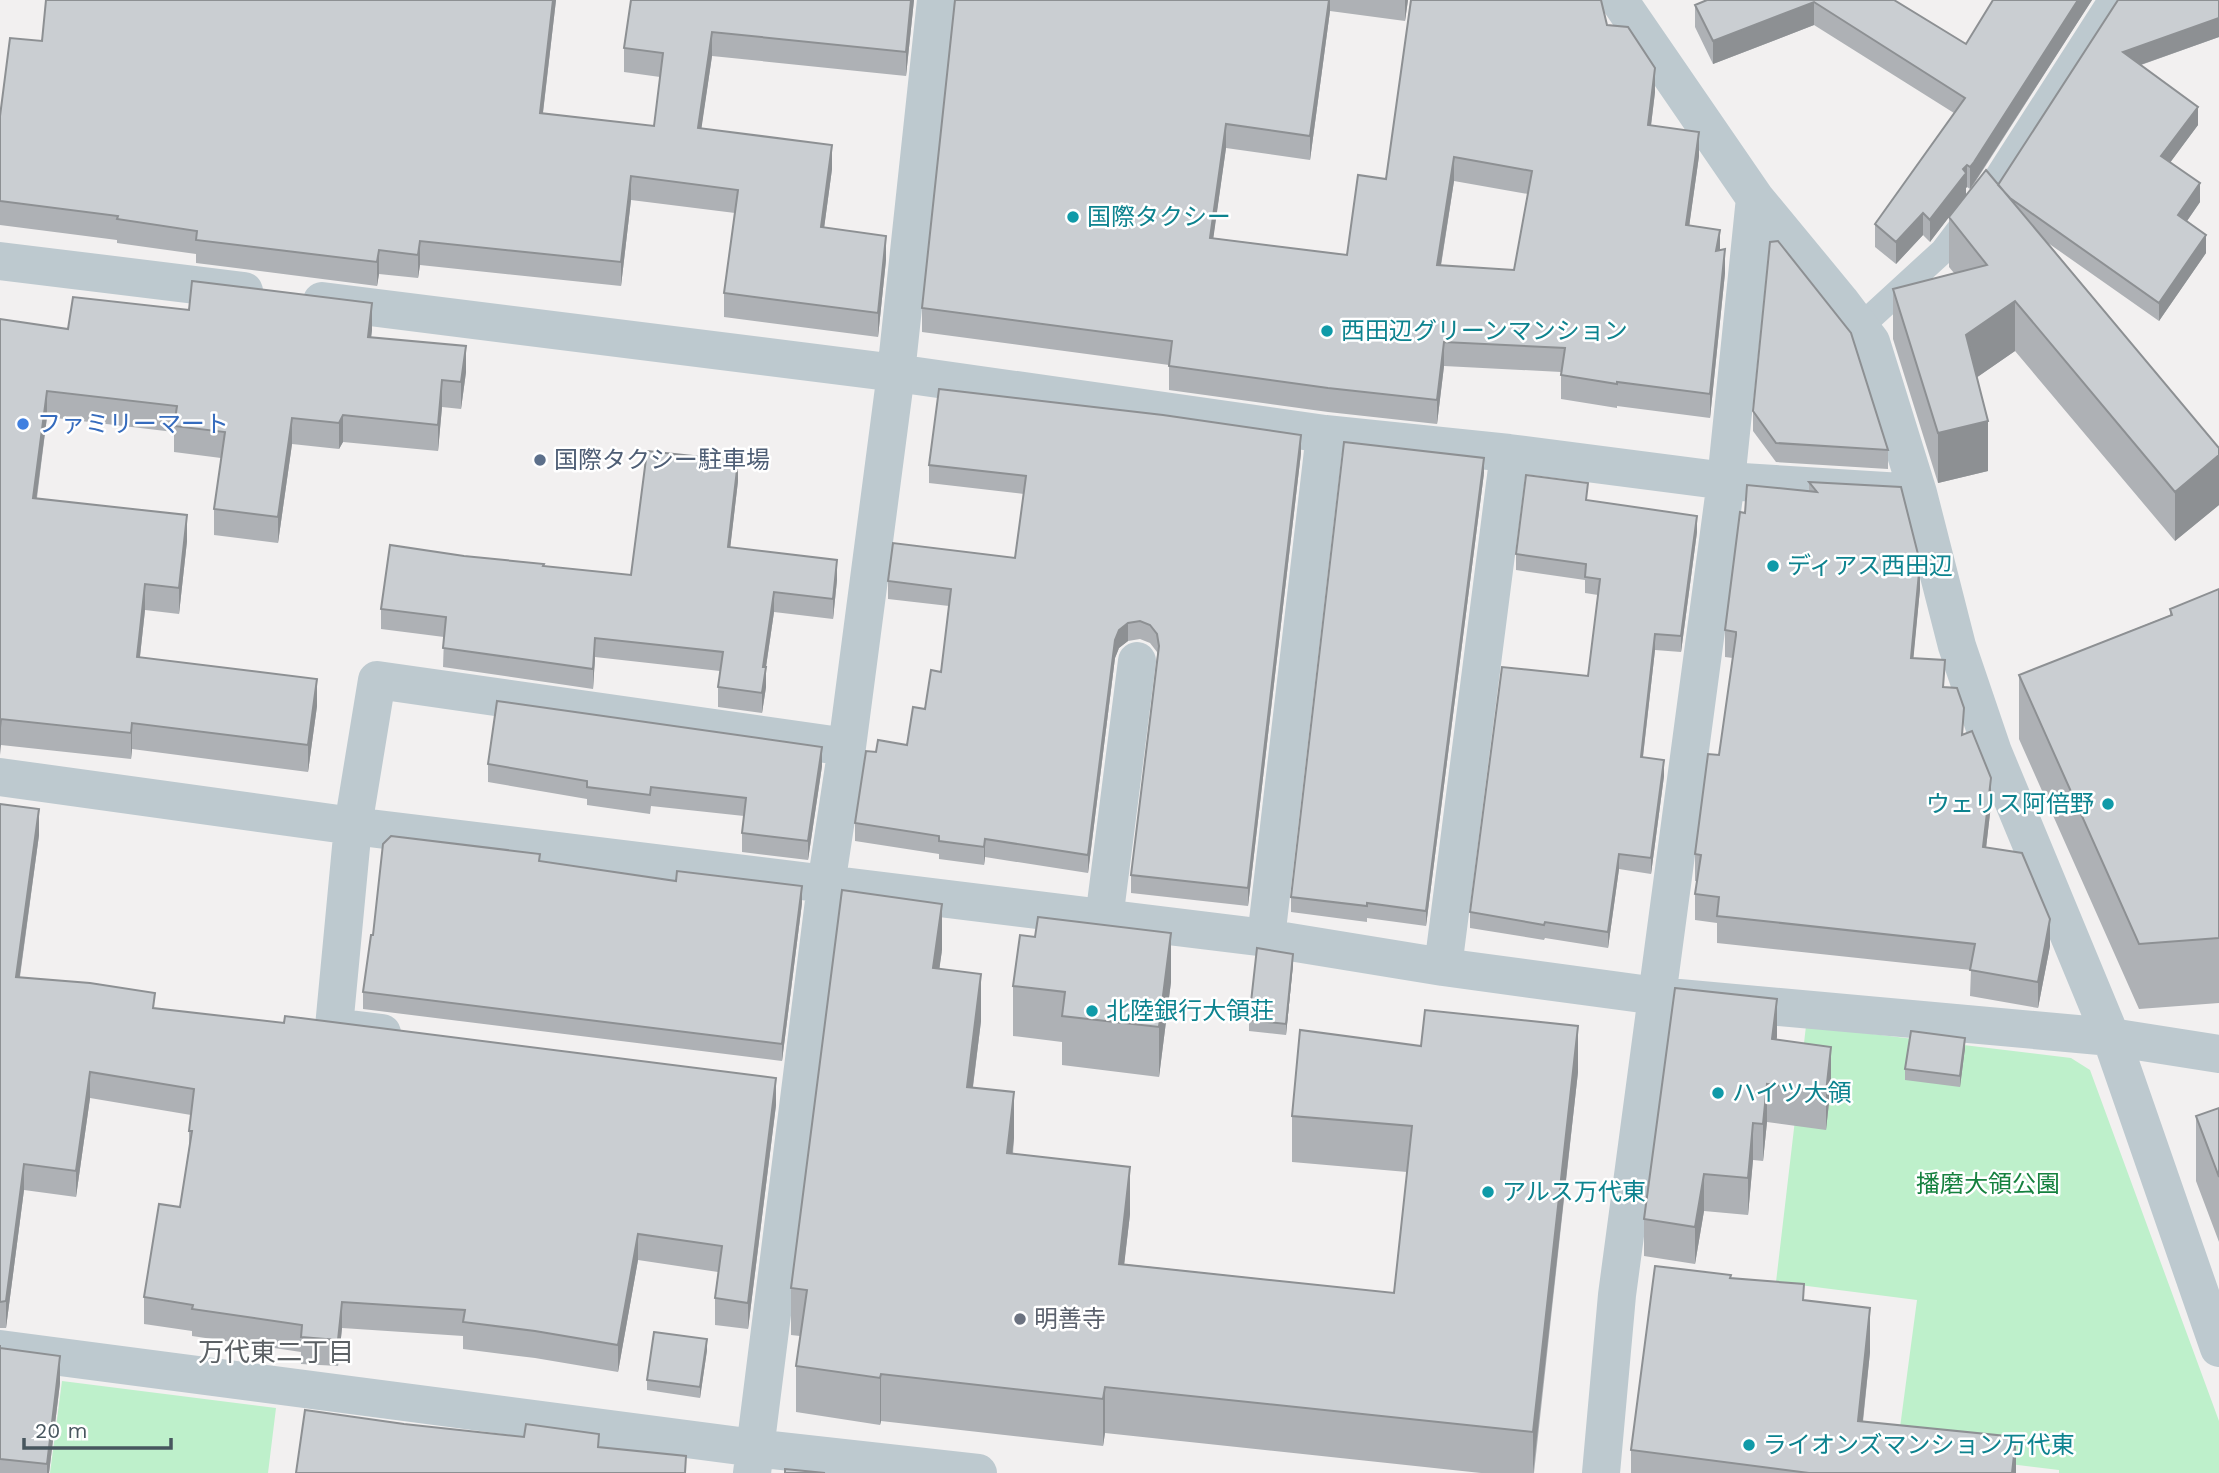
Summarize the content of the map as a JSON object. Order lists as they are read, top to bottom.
{
  "districts": ["万代東二丁目"],
  "parks": ["播磨大領公園"],
  "places": [
    "国際タクシー",
    "西田辺グリーンマンション",
    "ファミリーマート",
    "国際タクシー駐車場",
    "ディアス西田辺",
    "ウェリス阿倍野",
    "北陸銀行大領荘",
    "ハイツ大領",
    "アルス万代東",
    "明善寺",
    "ライオンズマンション万代東"
  ],
  "scale_bar": "20 m"
}
